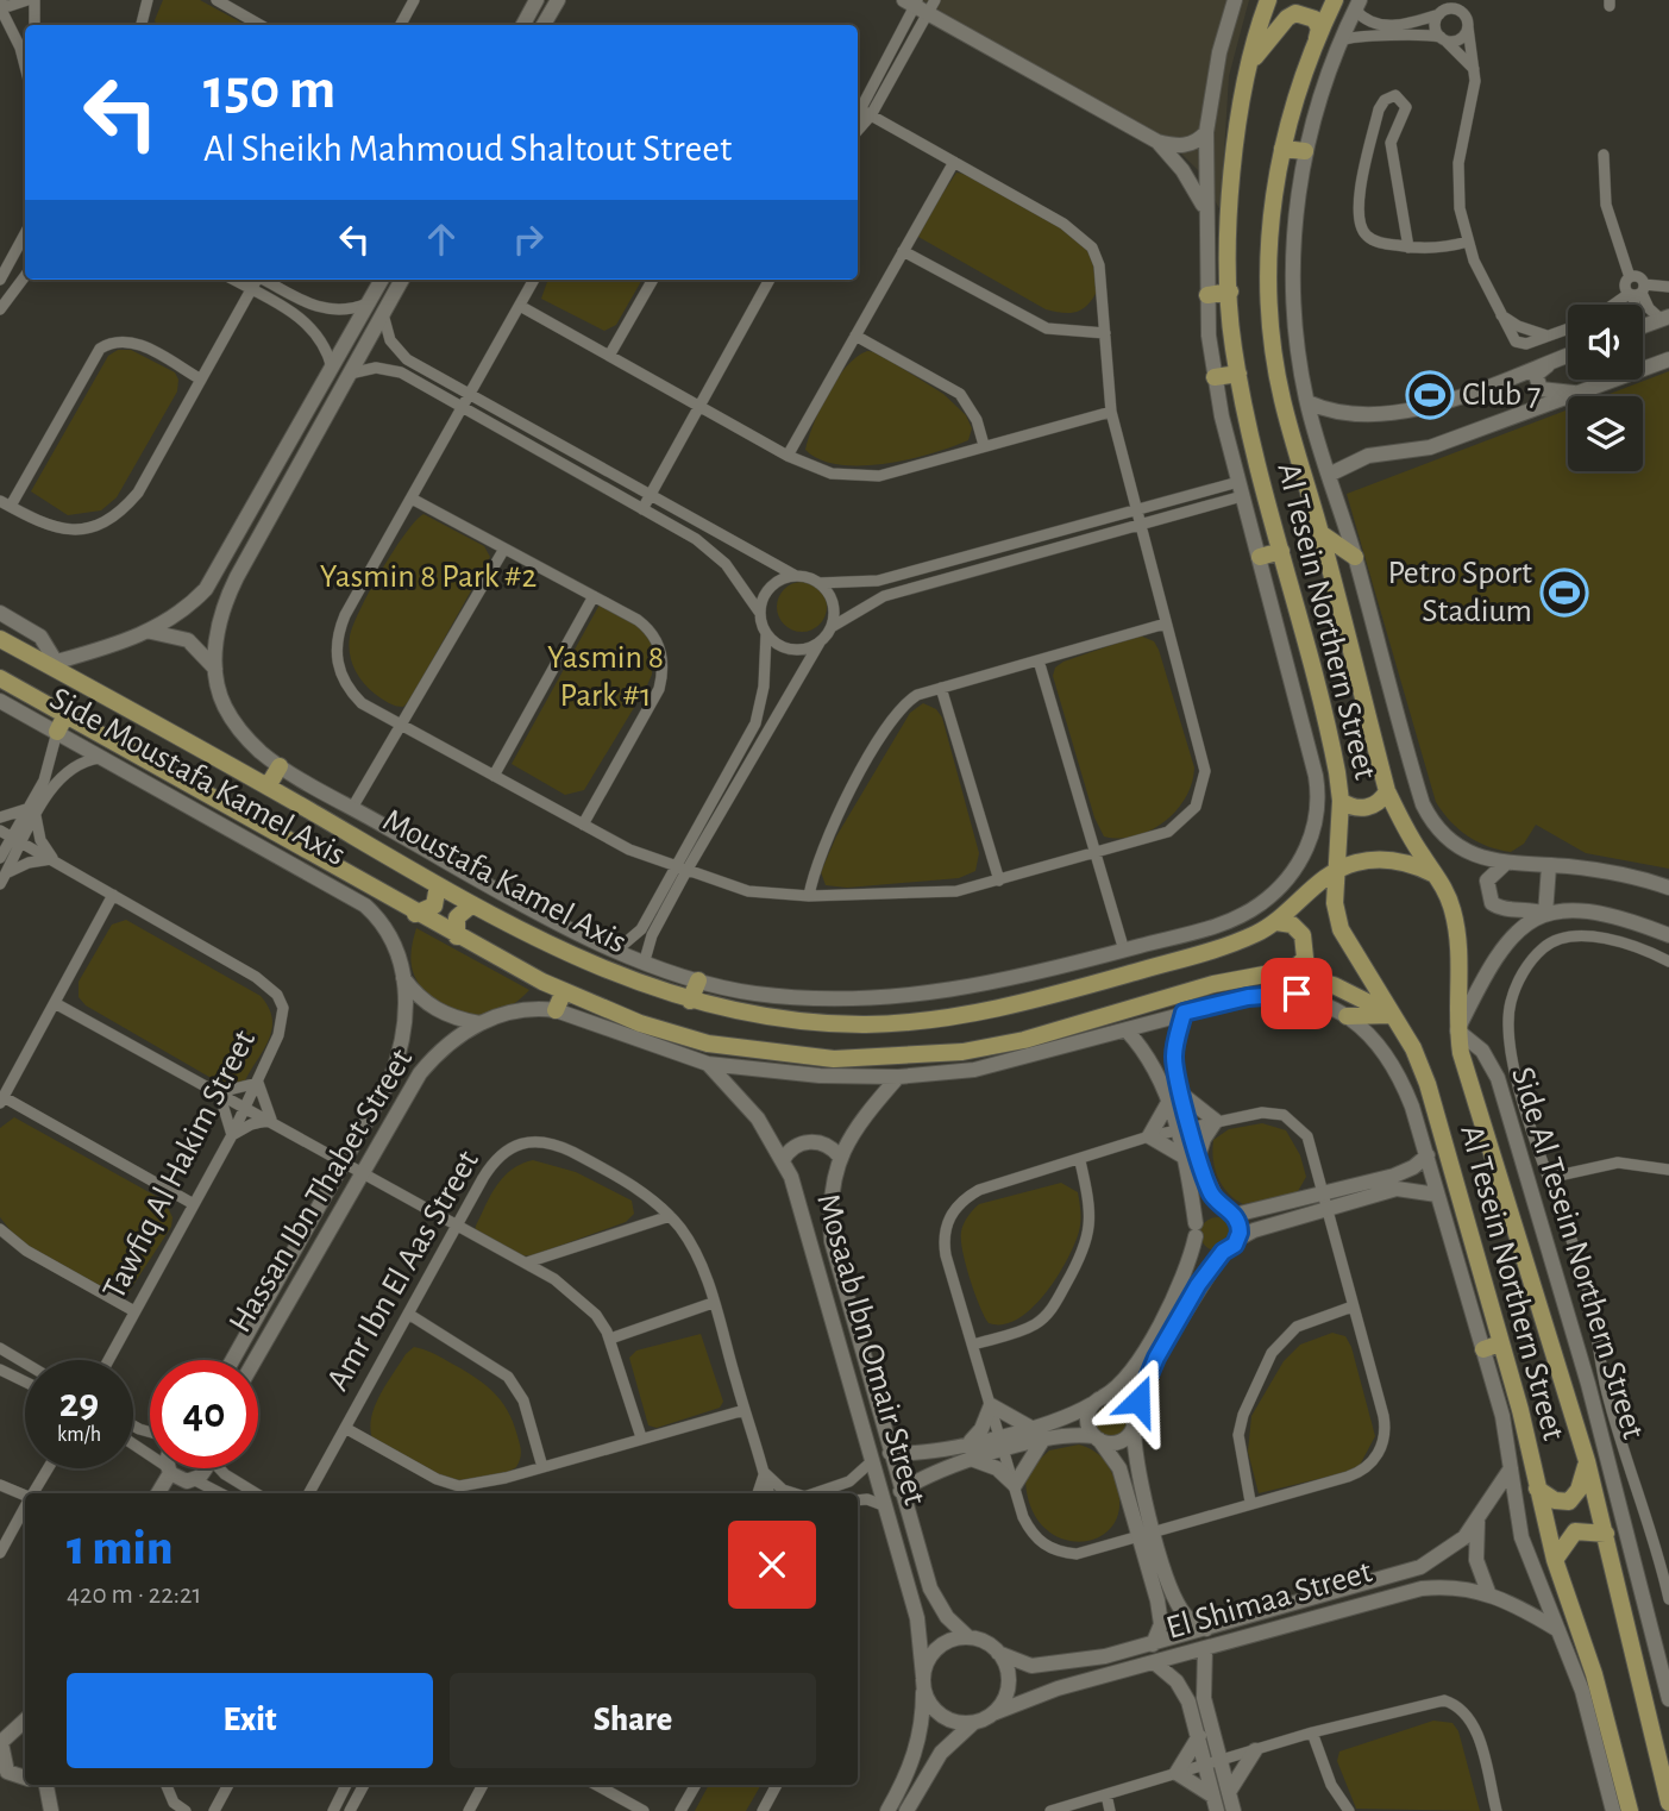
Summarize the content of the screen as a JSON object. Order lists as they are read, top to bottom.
{
  "streets": {
    "main road": ["Al Tesein Northern Street", "Moustafa Kamel Axis"],
    "street": [
      "Side Moustafa Kamel Axis",
      "Tawfiq Al Hakim Street",
      "Hassan Ibn Thabet Street",
      "Side Al Tesein Northern Street",
      "Amr Ibn El Aas Street",
      "Mosaab Ibn Omair Street",
      "El Shimaa Street"
    ]
  },
  "crossings": [
    ["Al Tesein Northern Street", "Moustafa Kamel Axis"],
    ["Al Tesein Northern Street", "Side Al Tesein Northern Street"],
    ["Side Moustafa Kamel Axis", "Moustafa Kamel Axis"],
    ["Side Moustafa Kamel Axis", "Hassan Ibn Thabet Street"],
    ["Mosaab Ibn Omair Street", "El Shimaa Street"]
  ],
  "parks": ["Yasmin 8 Park #2", "Yasmin 8 Park #1"],
  "places": {
    "sports": ["Club 7", "Petro Sport Stadium"]
  },
  "page": {
    "turn": ["150 m", "Al Sheikh Mahmoud Shaltout Street"],
    "speed": "29 km/h",
    "limit": "40",
    "heading": ["1 min", "420 m · 22:21"],
    "buttons": ["Exit", "Share"]
  }
}
